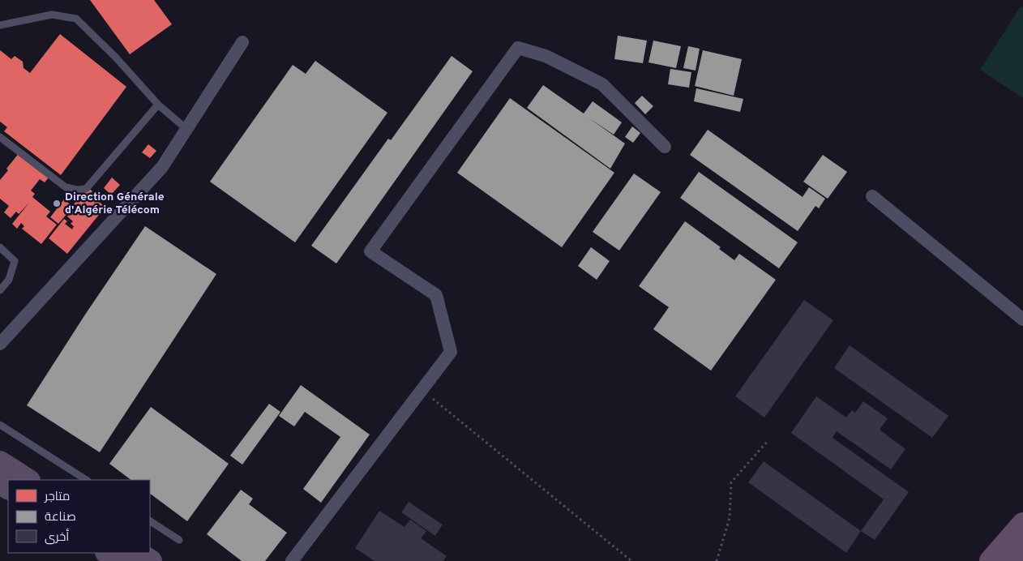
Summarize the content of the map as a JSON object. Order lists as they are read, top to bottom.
{
  "places": ["Direction Générale d'Algérie Télécom"],
  "legend": ["متاجر", "صناعة", "أخرى"]
}
